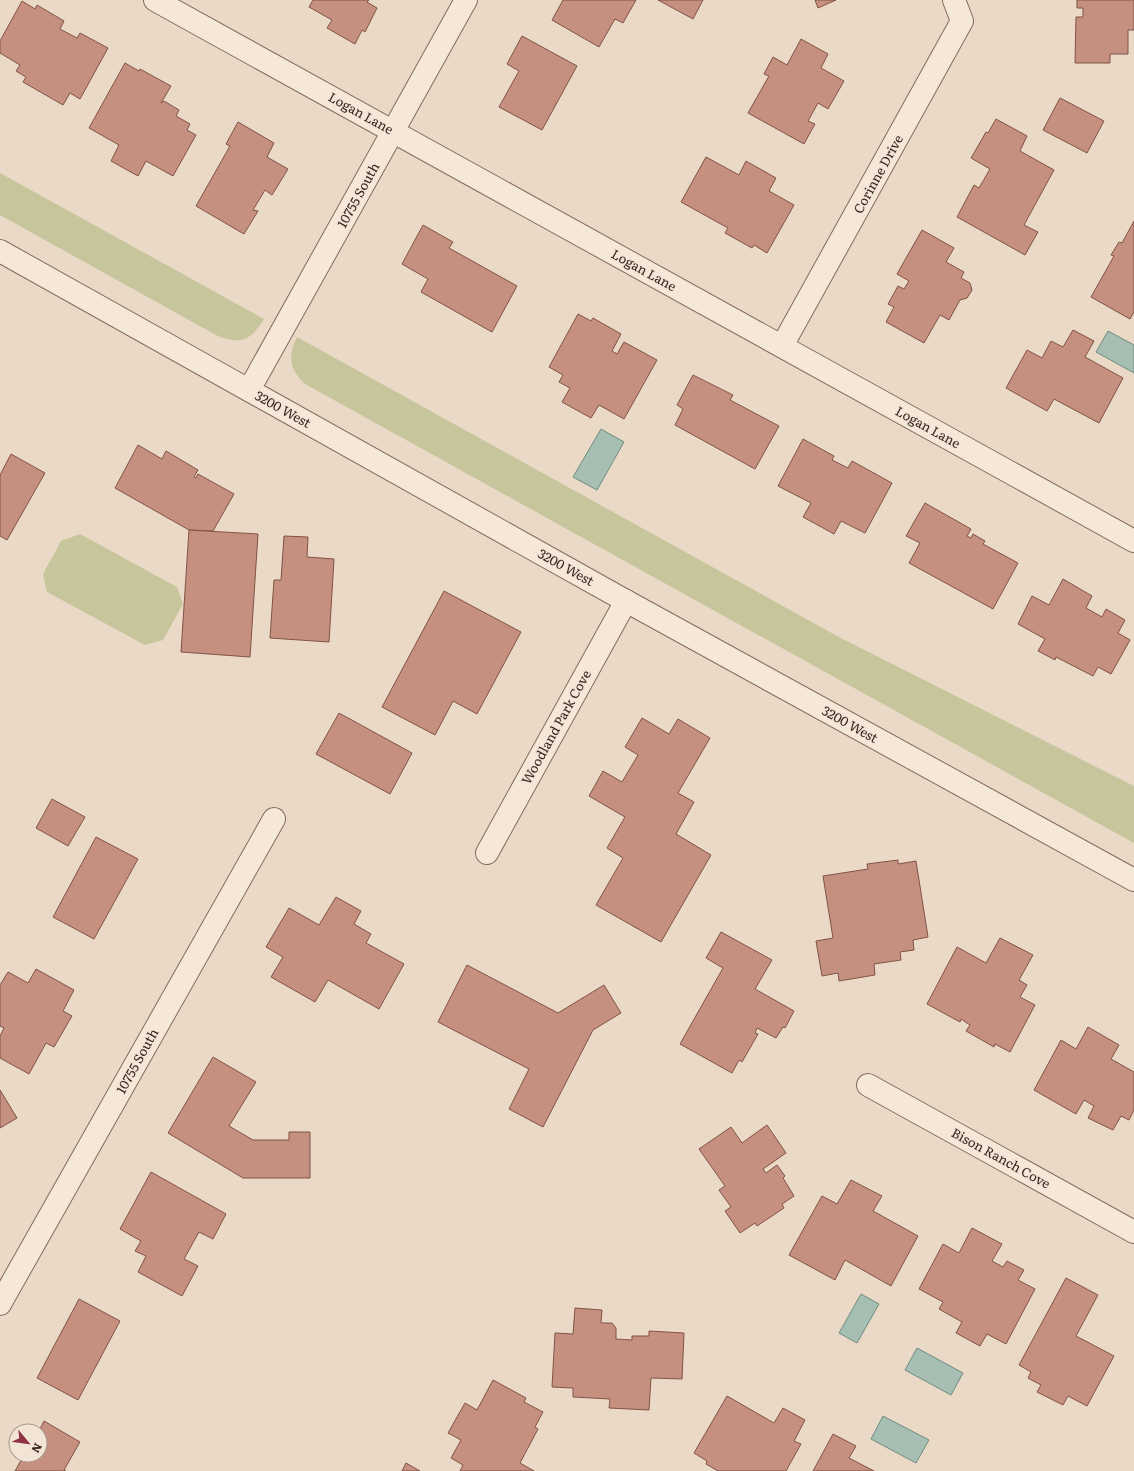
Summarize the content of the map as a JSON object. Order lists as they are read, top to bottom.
{
  "streets": {
    "street": [
      "Logan Lane",
      "Corinne Drive",
      "10755 South",
      "3200 West",
      "Woodland Park Cove",
      "Bison Ranch Cove"
    ]
  },
  "crossings": [
    ["Logan Lane", "Corinne Drive"],
    ["Logan Lane", "10755 South"],
    ["10755 South", "3200 West"],
    ["3200 West", "Woodland Park Cove"]
  ],
  "north": "bottom right"
}
